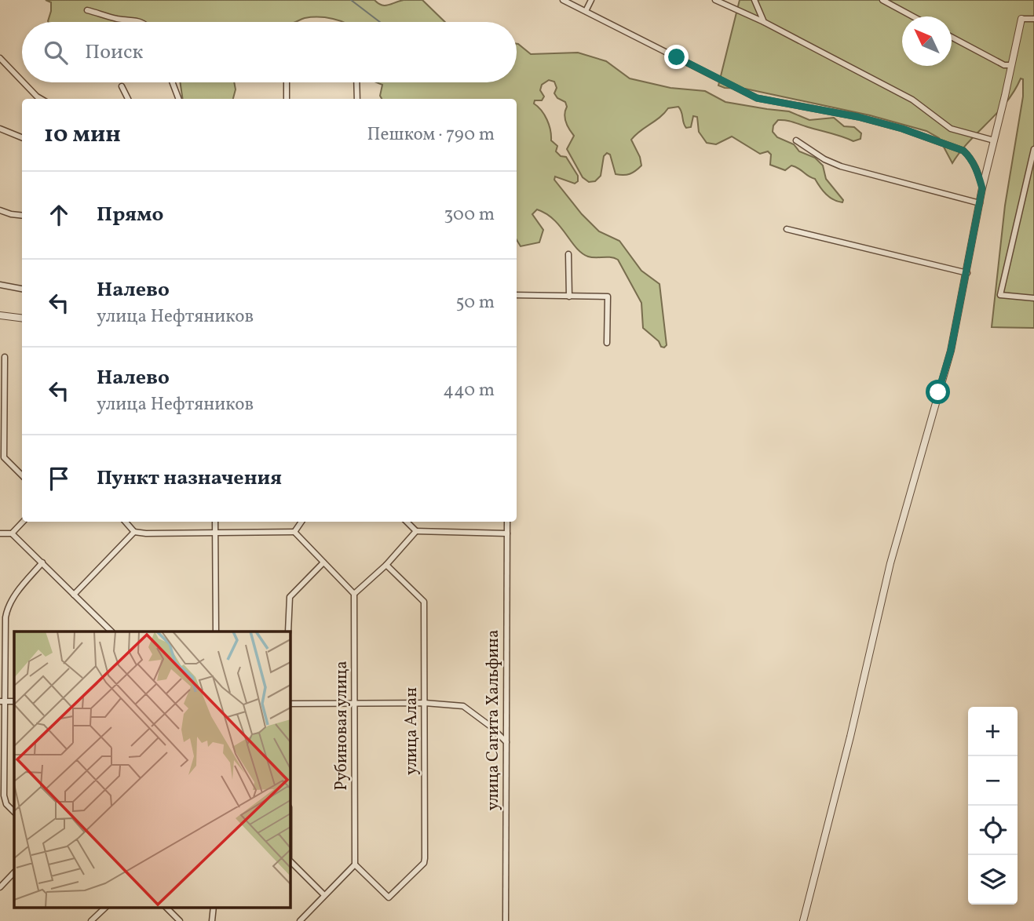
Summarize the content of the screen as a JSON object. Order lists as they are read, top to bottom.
{
  "streets": {
    "street": ["улица Сагита Хальфина", "Рубиновая улица", "улица Алан"]
  },
  "crossings": [
    ["Рубиновая улица", "улица Алан"]
  ],
  "north": "top left",
  "page": {
    "search": "Поиск",
    "heading": ["10 мин", "Пешком · 790 m"],
    "list": [
      ["Прямо", "300 m"],
      ["Налево", "улица Нефтяников", "50 m"],
      ["Налево", "улица Нефтяников", "440 m"],
      "Пункт назначения"
    ],
    "map_buttons": ["+", "−"]
  }
}
